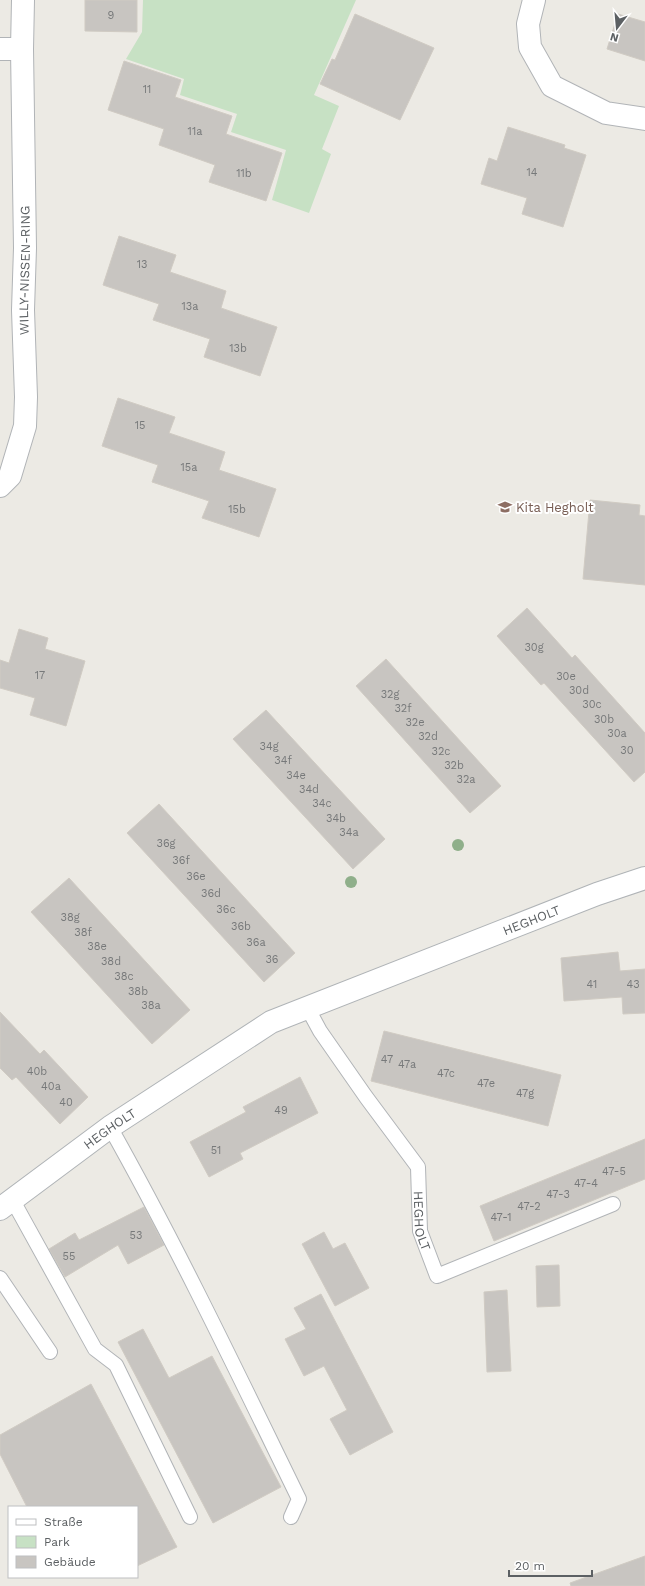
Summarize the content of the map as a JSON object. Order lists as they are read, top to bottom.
{
  "streets": {
    "street": ["WILLY-NISSEN-RING", "HEGHOLT"]
  },
  "places": {
    "school or university": ["Kita Hegholt"]
  },
  "house_numbers": [
    "9",
    "11",
    "11a",
    "14",
    "11b",
    "13",
    "13a",
    "13b",
    "15",
    "15a",
    "15b",
    "30g",
    "17",
    "30e",
    "30d",
    "32g",
    "30c",
    "32f",
    "30b",
    "32e",
    "30a",
    "32d",
    "34g",
    "30",
    "32c",
    "34f",
    "32b",
    "34e",
    "32a",
    "34d",
    "34c",
    "34b",
    "34a",
    "36g",
    "36f",
    "36e",
    "36d",
    "36c",
    "38g",
    "36b",
    "38f",
    "36a",
    "38e",
    "36",
    "38d",
    "38c",
    "41",
    "43",
    "38b",
    "38a",
    "47",
    "47a",
    "40b",
    "47c",
    "47e",
    "40a",
    "47g",
    "40",
    "49",
    "51",
    "47-5",
    "47-4",
    "47-3",
    "47-2",
    "47-1",
    "53",
    "55"
  ],
  "legend": ["Straße", "Park", "Gebäude"],
  "scale_bar": "20 m",
  "north": "bottom"
}
